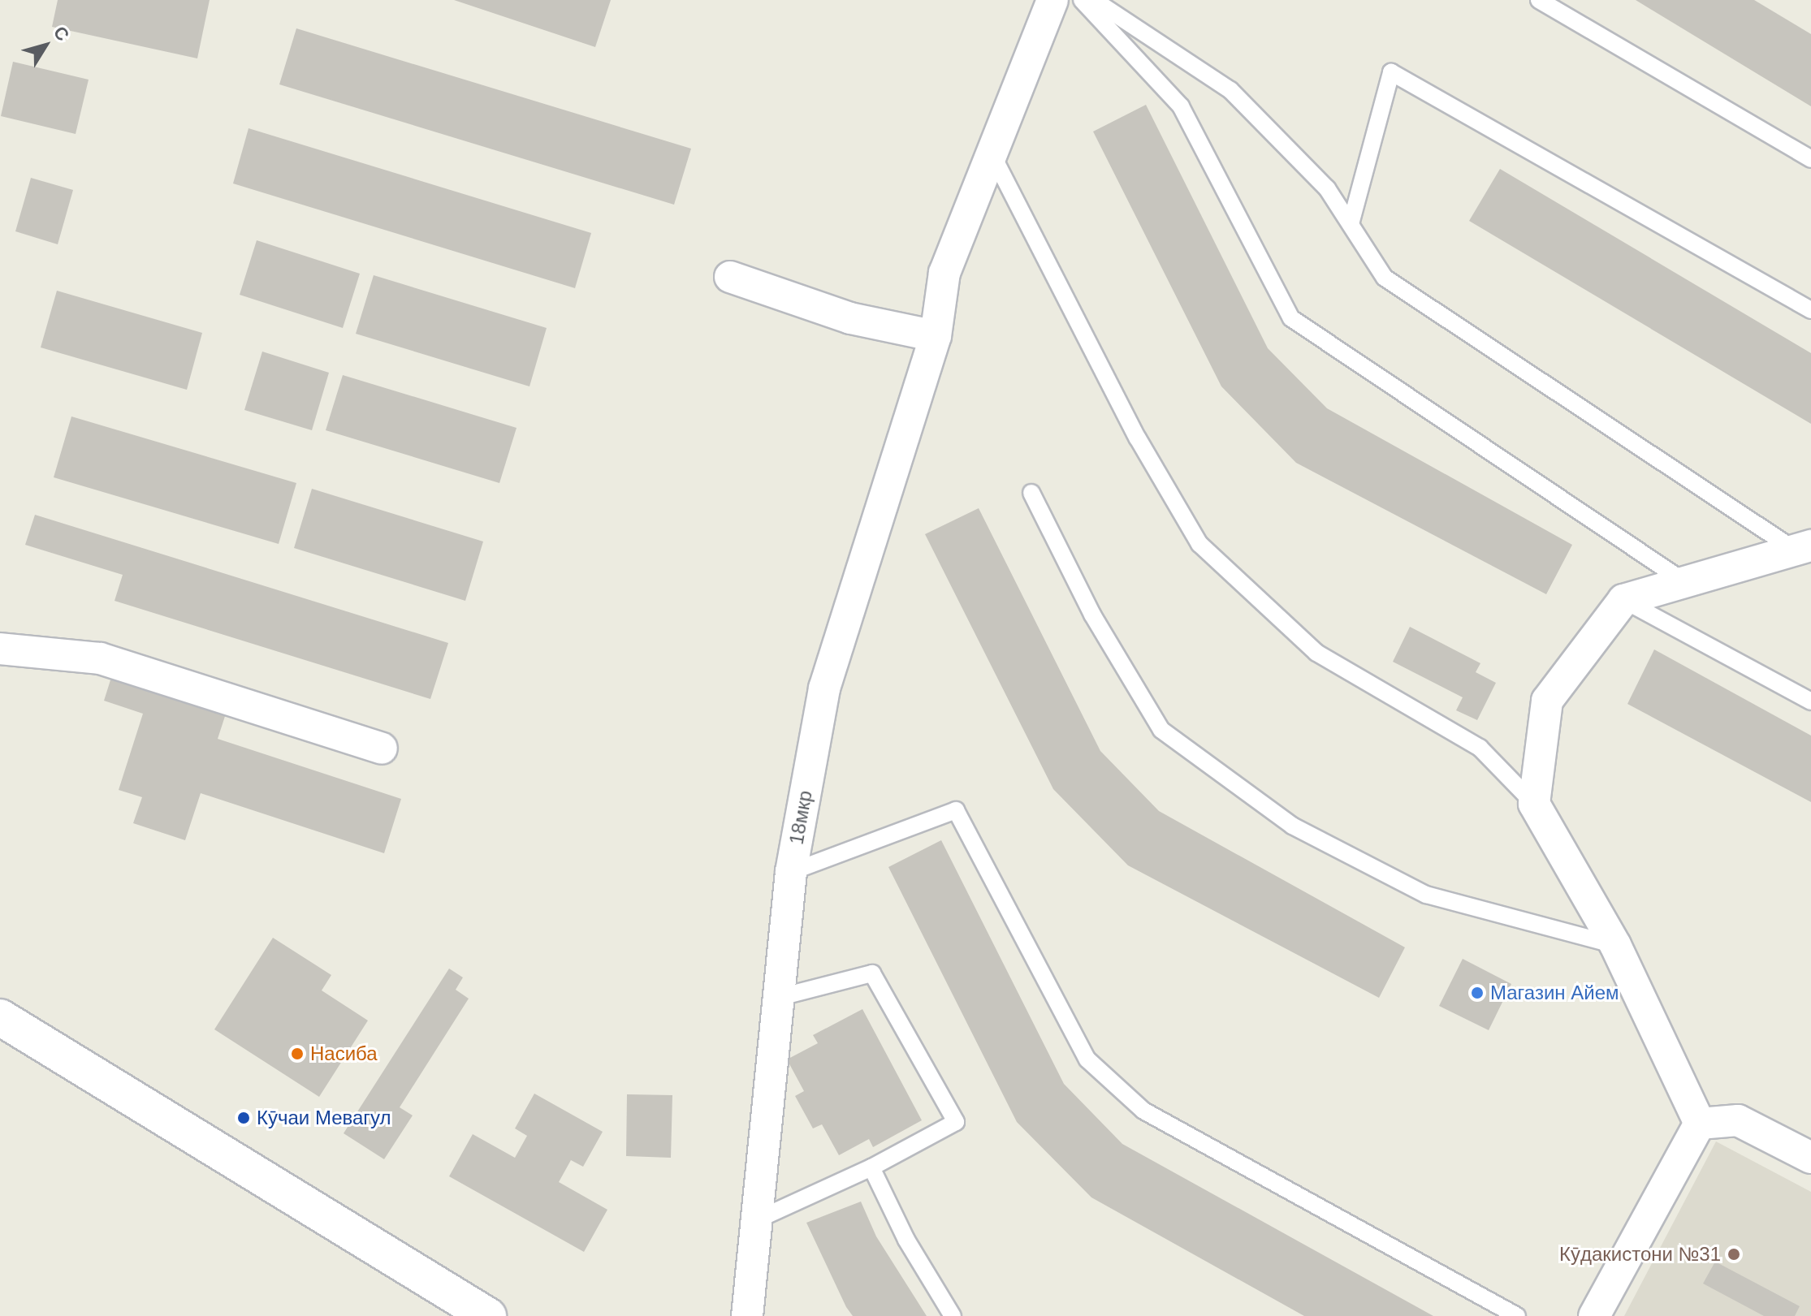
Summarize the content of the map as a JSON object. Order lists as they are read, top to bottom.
{
  "streets": {
    "street": ["18мкр"]
  },
  "places": [
    "Магазин Айем",
    "Насиба",
    "Кӯчаи Мевагул",
    "Кӯдакистони №31"
  ],
  "north": "top right"
}
